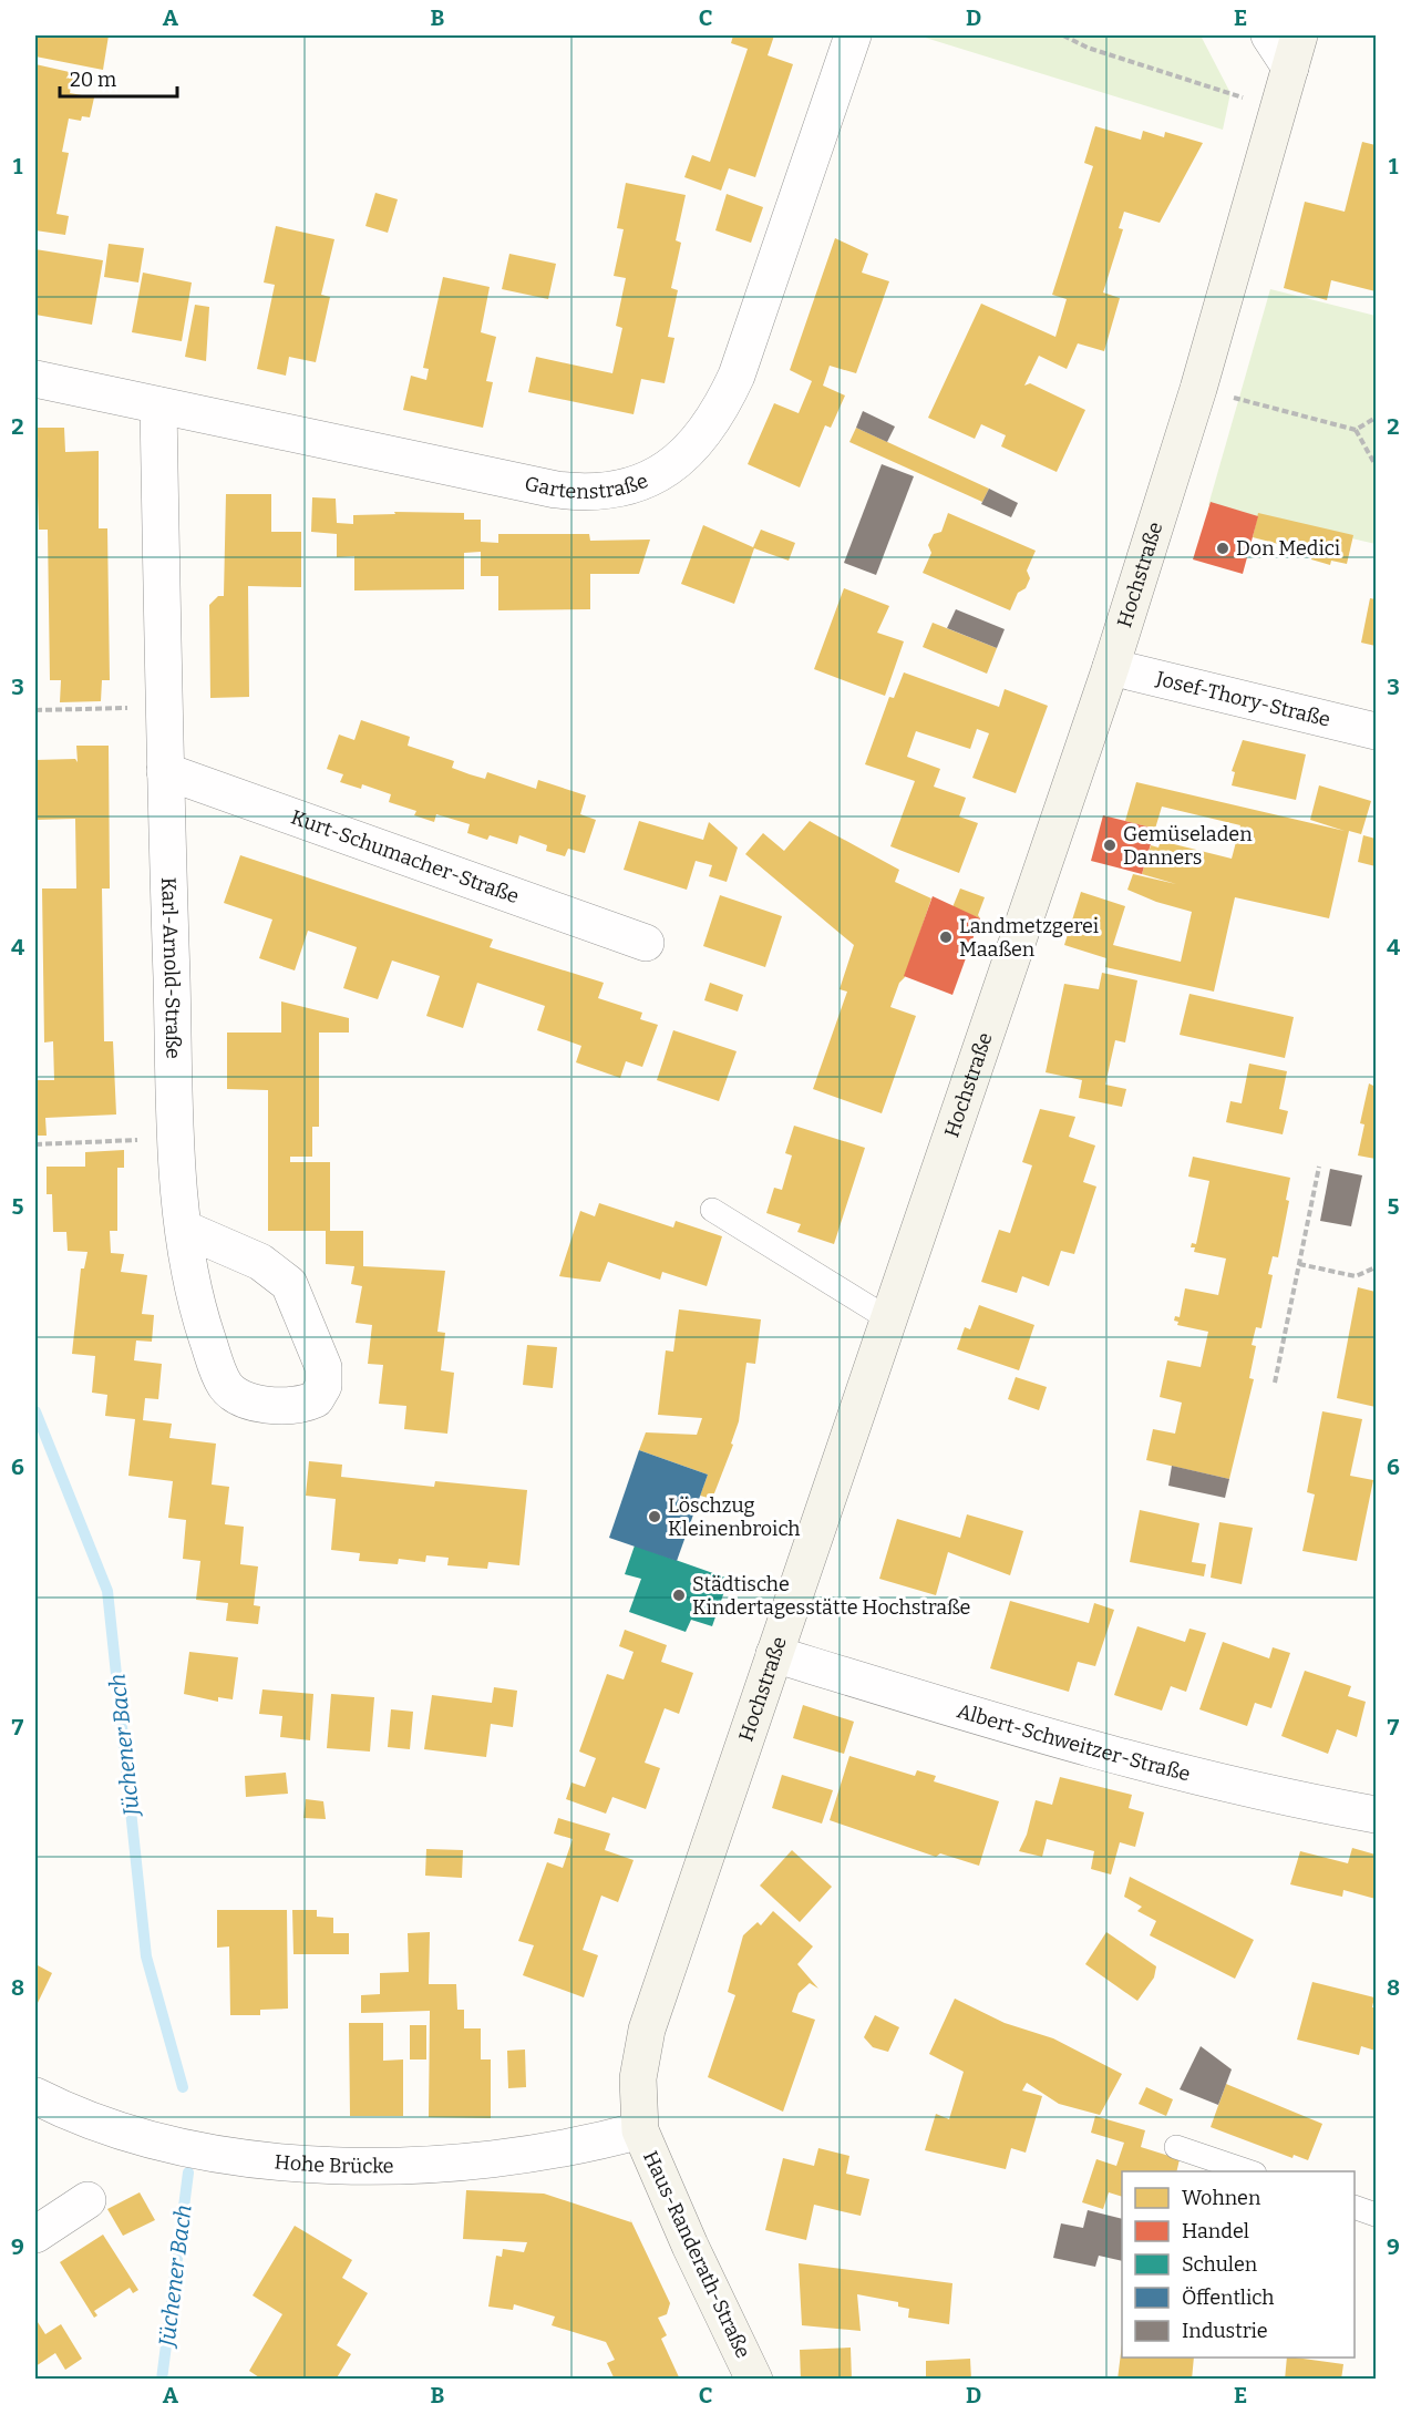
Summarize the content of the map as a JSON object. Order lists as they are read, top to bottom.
{
  "streets": {
    "street": [
      "Gartenstraße",
      "Hochstraße",
      "Josef-Thory-Straße",
      "Kurt-Schumacher-Straße",
      "Karl-Arnold-Straße",
      "Albert-Schweitzer-Straße",
      "Hohe Brücke",
      "Haus-Randerath-Straße"
    ]
  },
  "crossings": [
    ["Gartenstraße", "Karl-Arnold-Straße"],
    ["Hochstraße", "Josef-Thory-Straße"],
    ["Hochstraße", "Albert-Schweitzer-Straße"],
    ["Hochstraße", "Hohe Brücke"],
    ["Hochstraße", "Haus-Randerath-Straße"],
    ["Kurt-Schumacher-Straße", "Karl-Arnold-Straße"],
    ["Hohe Brücke", "Haus-Randerath-Straße"]
  ],
  "water": ["Jüchener Bach"],
  "places": [
    "Don Medici",
    "Gemüseladen Danners",
    "Landmetzgerei Maaßen",
    "Löschzug Kleinenbroich",
    "Städtische Kindertagesstätte Hochstraße"
  ],
  "legend": [
    "Wohnen",
    "Handel",
    "Schulen",
    "Öffentlich",
    "Industrie"
  ],
  "scale_bar": "20 m",
  "grid": {
    "columns": [
      "A",
      "B",
      "C",
      "D",
      "E"
    ],
    "rows": [
      "1",
      "2",
      "3",
      "4",
      "5",
      "6",
      "7",
      "8",
      "9"
    ]
  }
}
